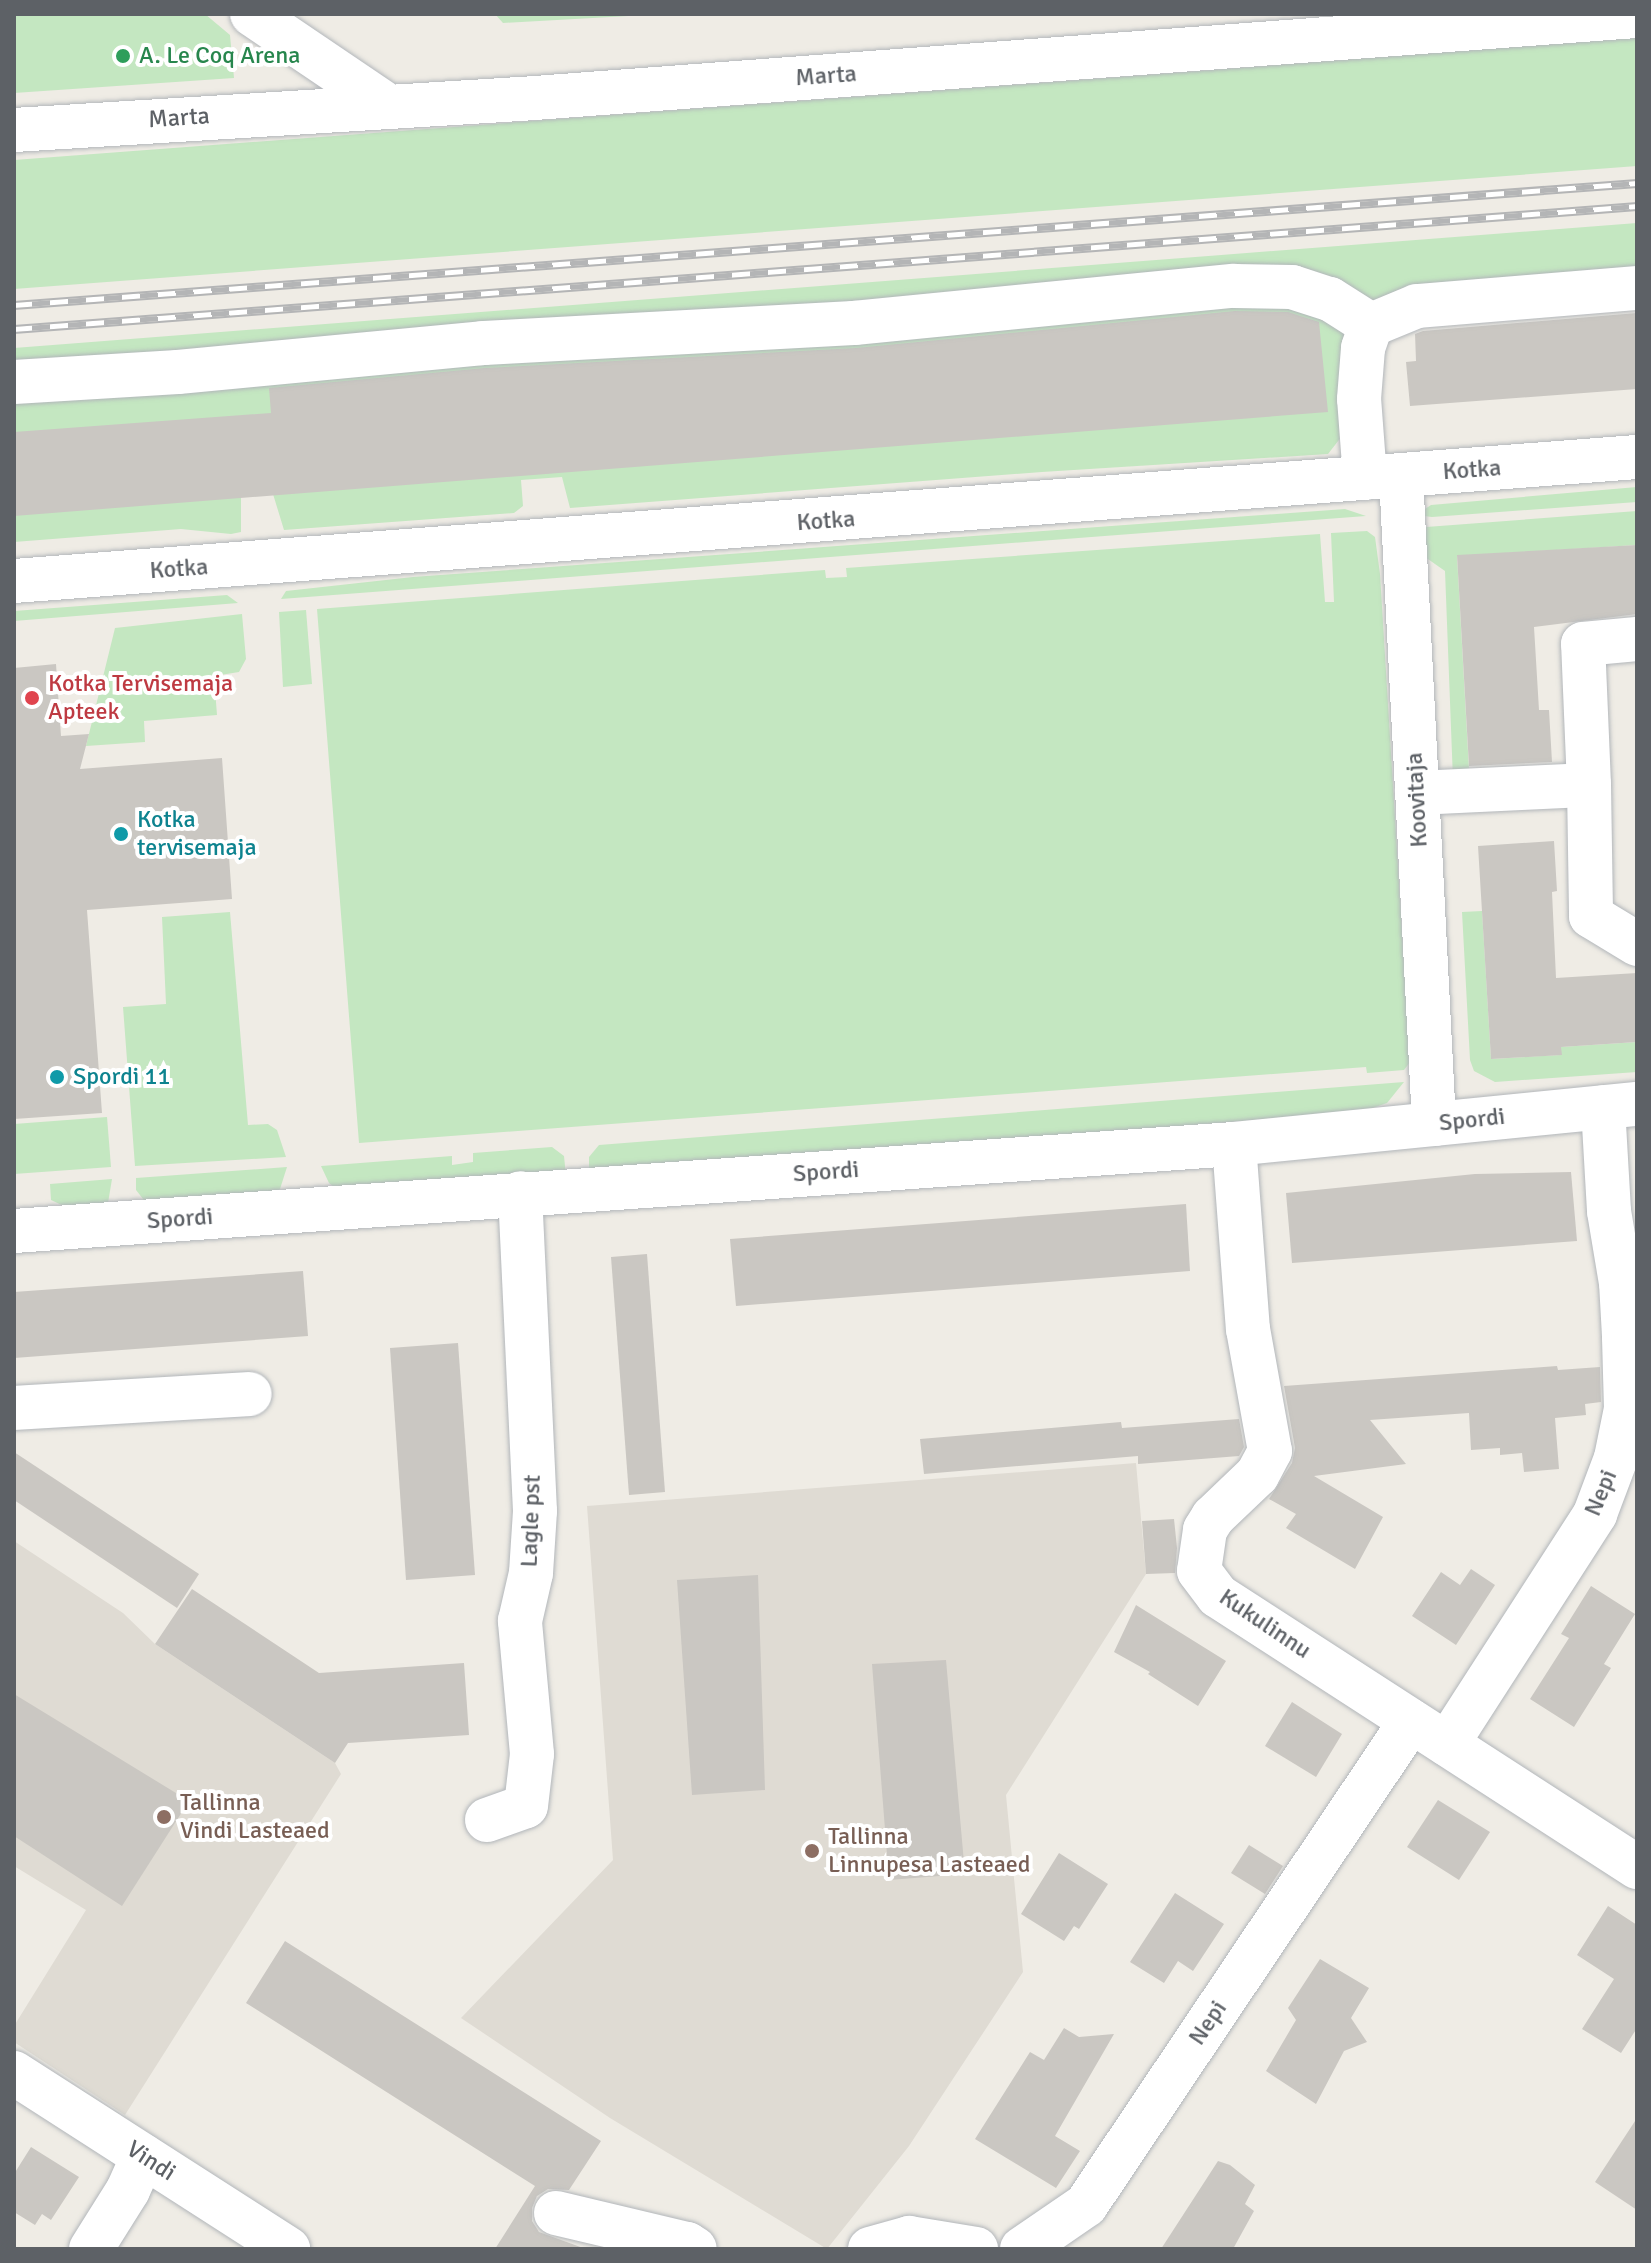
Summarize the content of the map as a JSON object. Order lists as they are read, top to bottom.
{
  "streets": {
    "street": [
      "Marta",
      "Kotka",
      "Koovitaja",
      "Spordi",
      "Nepi",
      "Lagle pst",
      "Kukulinnu",
      "Vindi"
    ]
  },
  "crossings": [
    ["Kotka", "Koovitaja"],
    ["Koovitaja", "Spordi"],
    ["Spordi", "Nepi"],
    ["Spordi", "Lagle pst"],
    ["Spordi", "Kukulinnu"],
    ["Nepi", "Kukulinnu"]
  ],
  "places": [
    "A. Le Coq Arena",
    "Kotka Tervisemaja Apteek",
    "Kotka tervisemaja",
    "Spordi 11",
    "Tallinna Vindi Lasteaed",
    "Tallinna Linnupesa Lasteaed"
  ]
}
